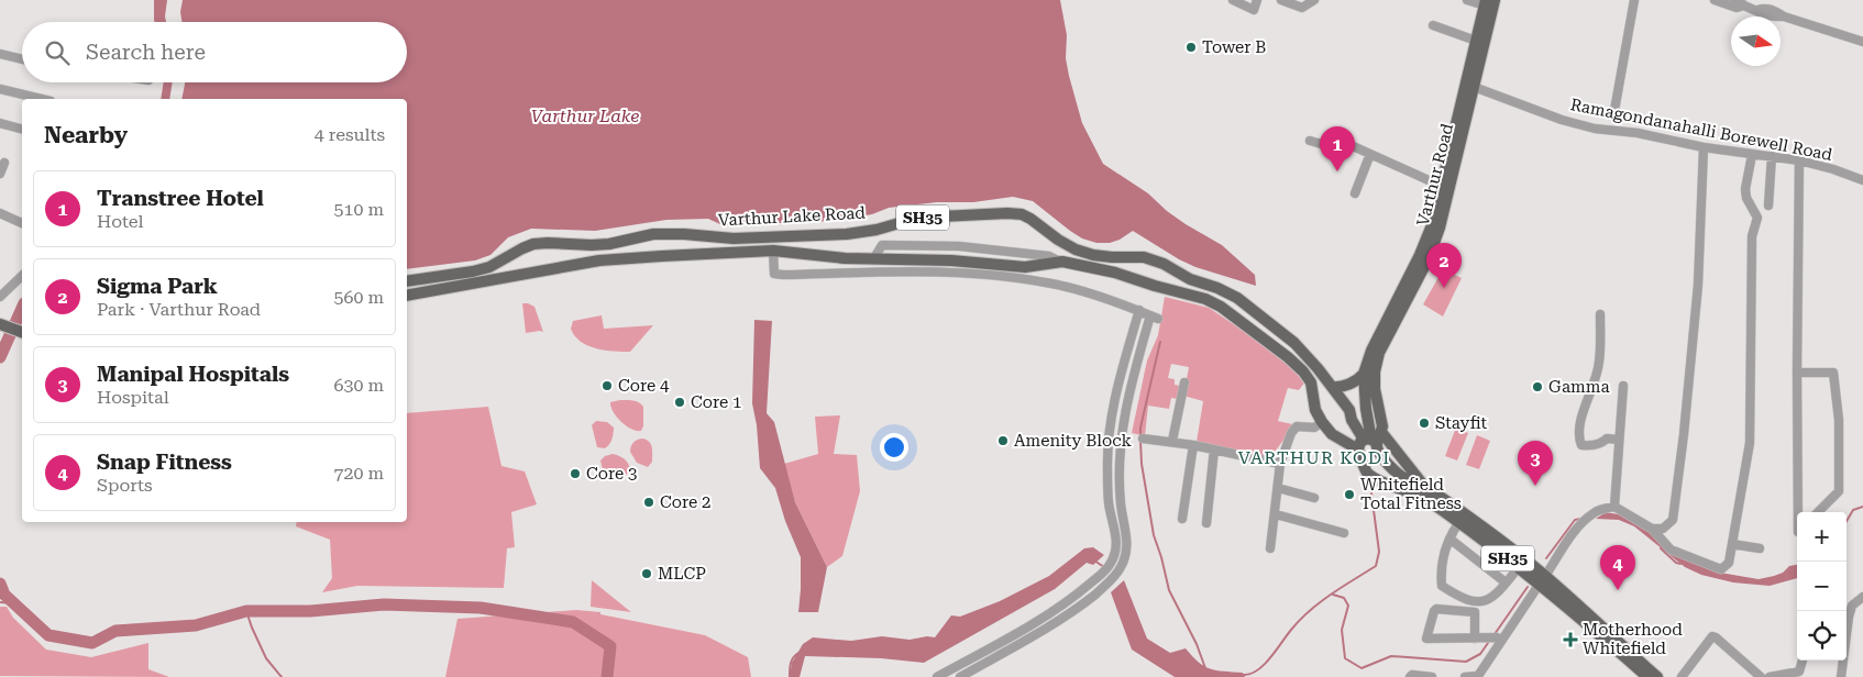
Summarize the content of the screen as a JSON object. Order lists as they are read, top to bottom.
{
  "streets": {
    "main road": ["Varthur Road", "Varthur Lake Road", "SH35"],
    "street": ["Ramagondanahalli Borewell Road"]
  },
  "crossings": [
    ["Ramagondanahalli Borewell Road", "Varthur Road"],
    ["Varthur Road", "Varthur Lake Road"],
    ["Varthur Road", "SH35"],
    ["Varthur Lake Road", "SH35"]
  ],
  "districts": ["VARTHUR KODI"],
  "water": ["Varthur Lake"],
  "places": {
    "other": [
      "Tower B",
      "Core 4",
      "Gamma",
      "Core 1",
      "Stayfit",
      "Amenity Block",
      "Core 3",
      "Whitefield Total Fitness",
      "Core 2",
      "MLCP"
    ],
    "health": ["Motherhood Whitefield"]
  },
  "north": "right",
  "page": {
    "search": "Search here",
    "heading": ["Nearby", "4 results"],
    "pins": [
      "1",
      "2",
      "3",
      "4"
    ],
    "list": [
      {
        "mark": "1",
        "name": "Transtree Hotel",
        "note": "Hotel",
        "value": "510 m"
      },
      {
        "mark": "2",
        "name": "Sigma Park",
        "note": "Park · Varthur Road",
        "value": "560 m"
      },
      {
        "mark": "3",
        "name": "Manipal Hospitals",
        "note": "Hospital",
        "value": "630 m"
      },
      {
        "mark": "4",
        "name": "Snap Fitness",
        "note": "Sports",
        "value": "720 m"
      }
    ],
    "map_buttons": ["+", "−"]
  }
}
